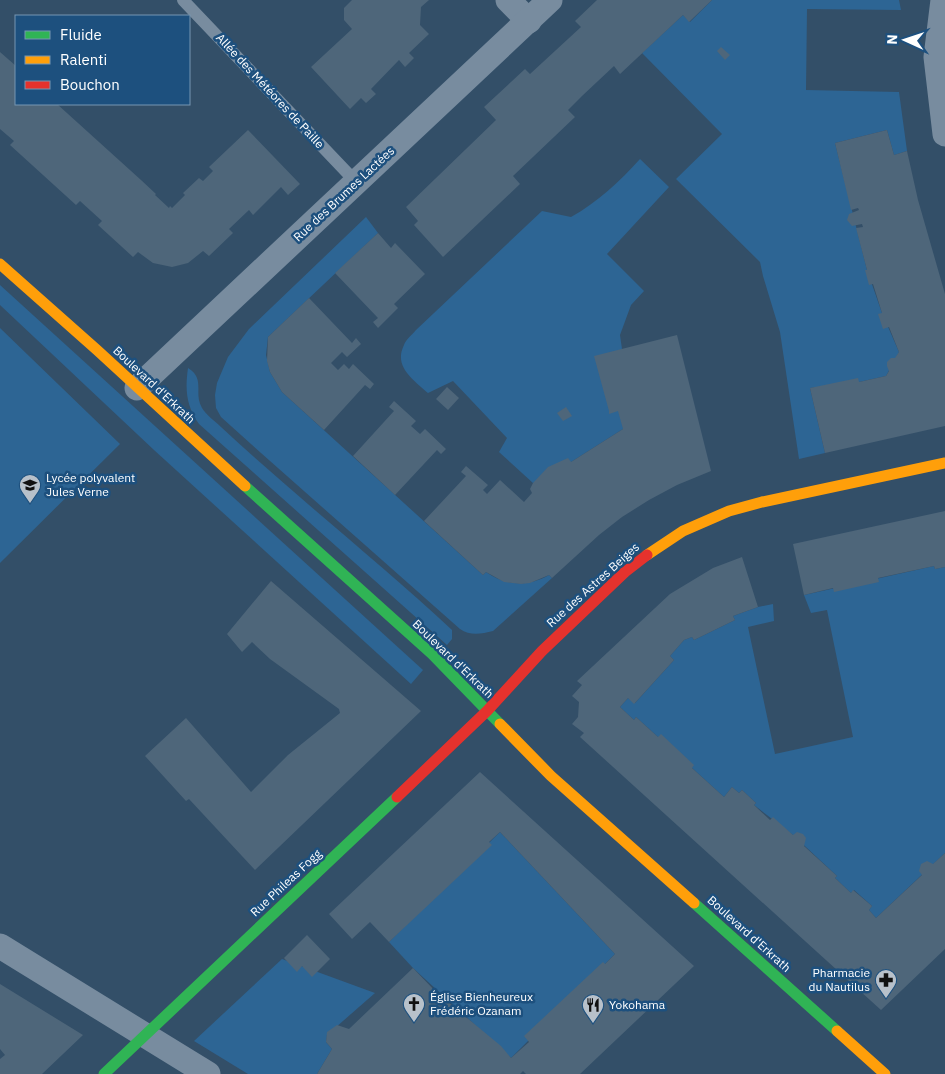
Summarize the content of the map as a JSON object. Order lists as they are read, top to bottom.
{
  "streets": {
    "street": [
      "Rue des Brumes Lactées",
      "Boulevard d'Erkrath",
      "Rue des Astres Beiges",
      "Rue Phileas Fogg"
    ],
    "lane": ["Allée des Météores de Paille"]
  },
  "crossings": [
    ["Allée des Météores de Paille", "Rue des Brumes Lactées"],
    ["Rue des Brumes Lactées", "Boulevard d'Erkrath"],
    ["Boulevard d'Erkrath", "Rue des Astres Beiges"],
    ["Boulevard d'Erkrath", "Rue Phileas Fogg"],
    ["Rue des Astres Beiges", "Rue Phileas Fogg"]
  ],
  "places": {
    "school or university": ["Lycée polyvalent Jules Verne"],
    "pharmacy": ["Pharmacie du Nautilus"],
    "church": ["Église Bienheureux Frédéric Ozanam"],
    "restaurant": ["Yokohama"]
  },
  "legend": ["Fluide", "Ralenti", "Bouchon"],
  "north": "left"
}
